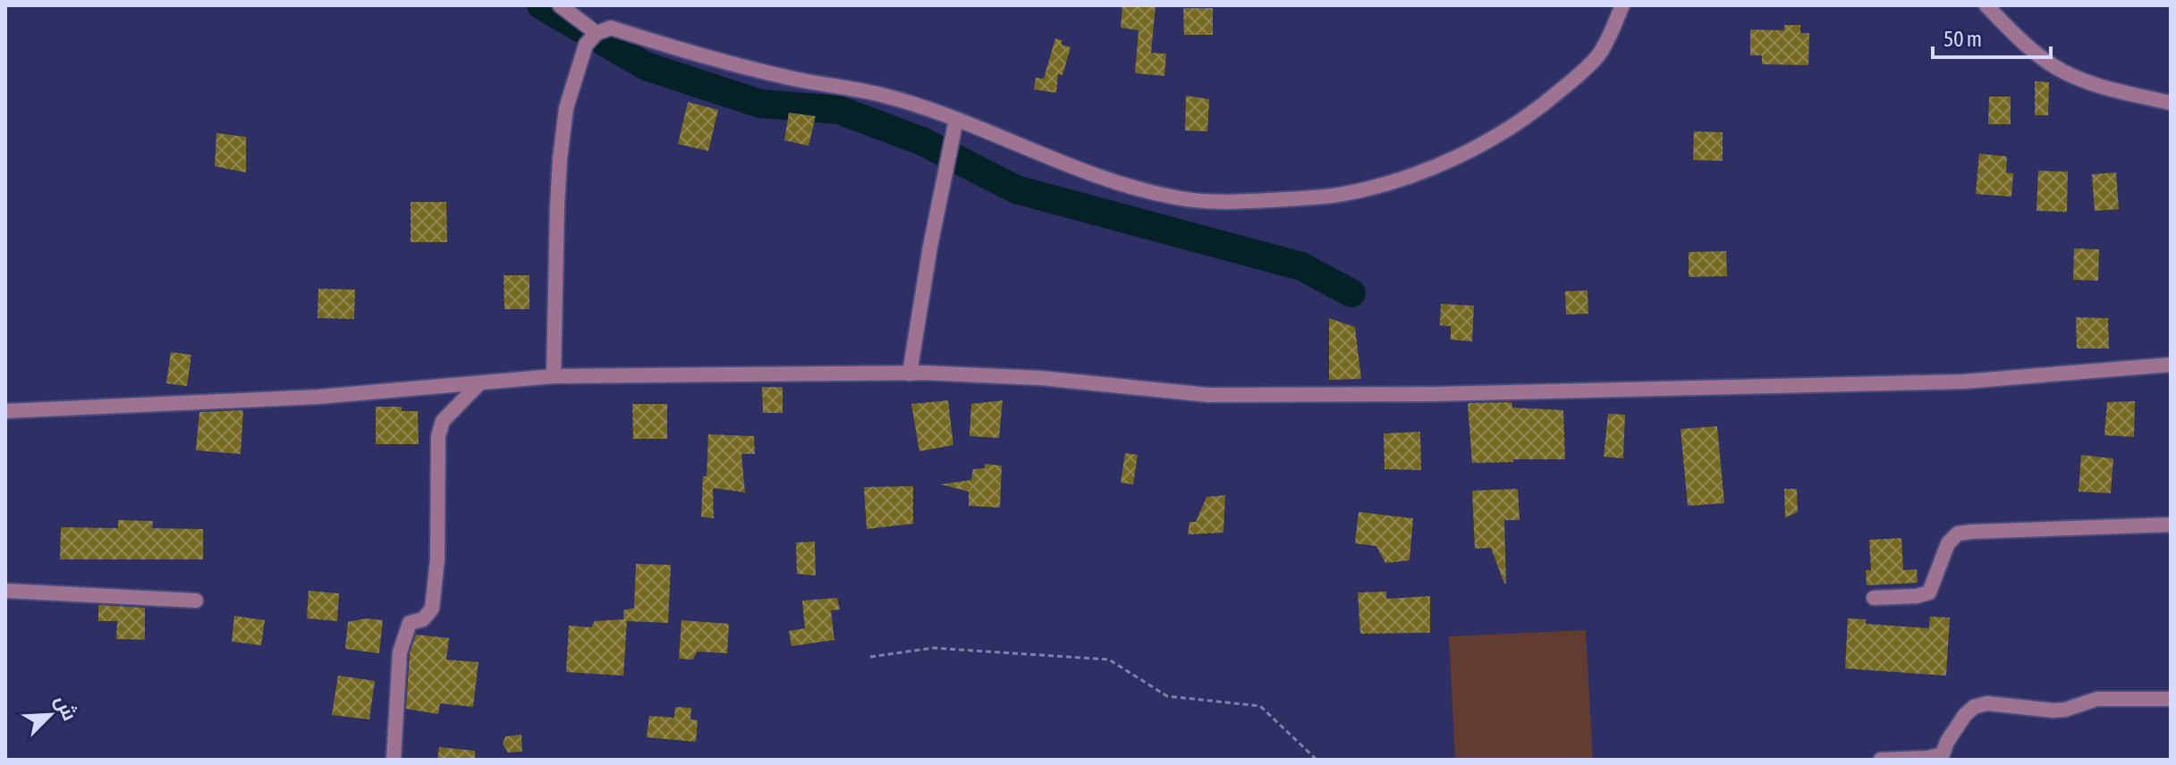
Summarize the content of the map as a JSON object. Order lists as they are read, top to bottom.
{
  "scale_bar": "50 m",
  "north": "top right"
}
